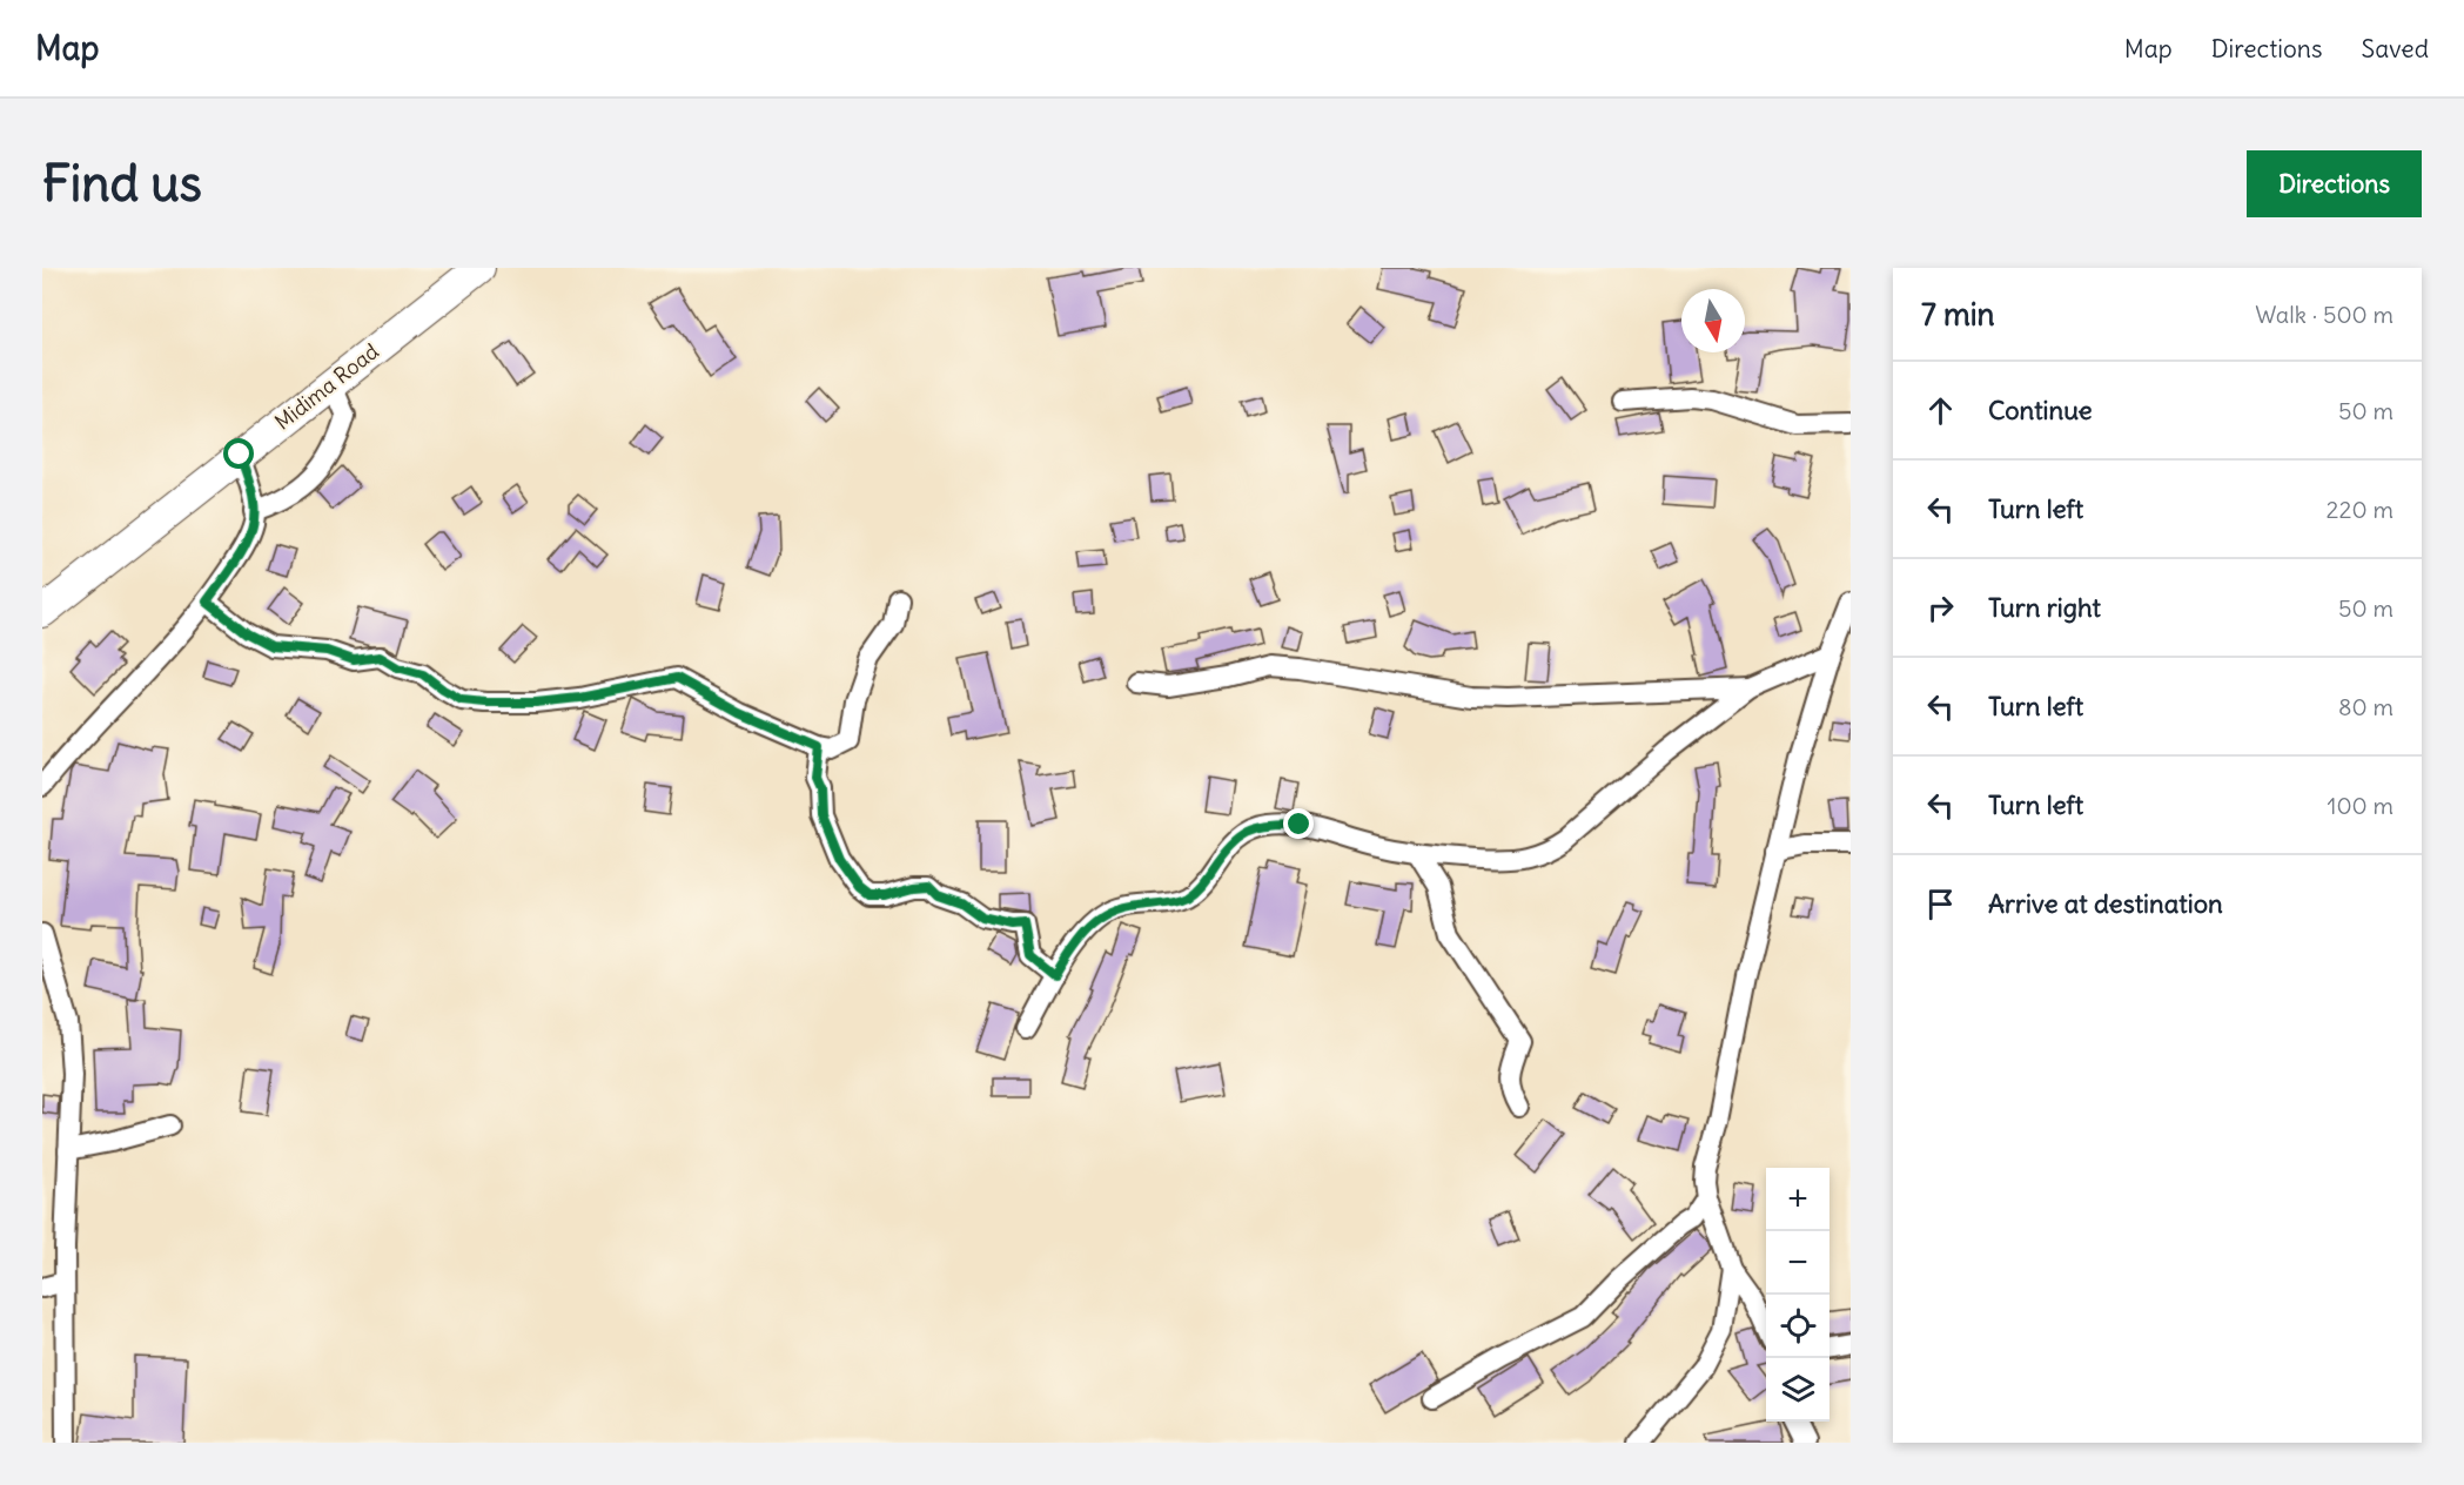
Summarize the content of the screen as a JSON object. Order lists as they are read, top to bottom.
{
  "streets": {
    "main road": ["Midima Road"]
  },
  "north": "bottom",
  "page": {
    "header": "Map",
    "nav": ["Map", "Directions", "Saved"],
    "buttons": "Directions",
    "title": "Find us",
    "heading": ["7 min", "Walk · 500 m"],
    "list": [
      ["Continue", "50 m"],
      ["Turn left", "220 m"],
      ["Turn right", "50 m"],
      ["Turn left", "80 m"],
      ["Turn left", "100 m"],
      "Arrive at destination"
    ],
    "map_buttons": ["+", "−"]
  }
}
